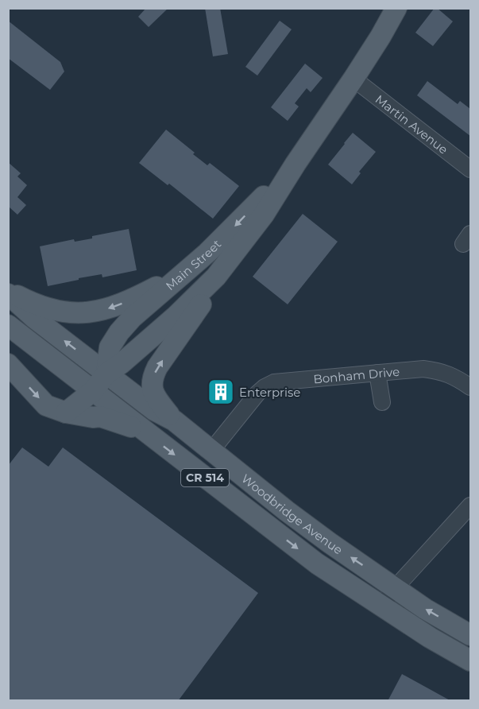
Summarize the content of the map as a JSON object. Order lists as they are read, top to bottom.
{
  "streets": {
    "main road": ["Main Street", "CR 514", "Woodbridge Avenue"],
    "street": ["Martin Avenue", "Bonham Drive"]
  },
  "crossings": [
    ["Martin Avenue", "Main Street"],
    ["Main Street", "Woodbridge Avenue"],
    ["Bonham Drive", "Woodbridge Avenue"]
  ],
  "places": {
    "building": ["Enterprise"]
  }
}
